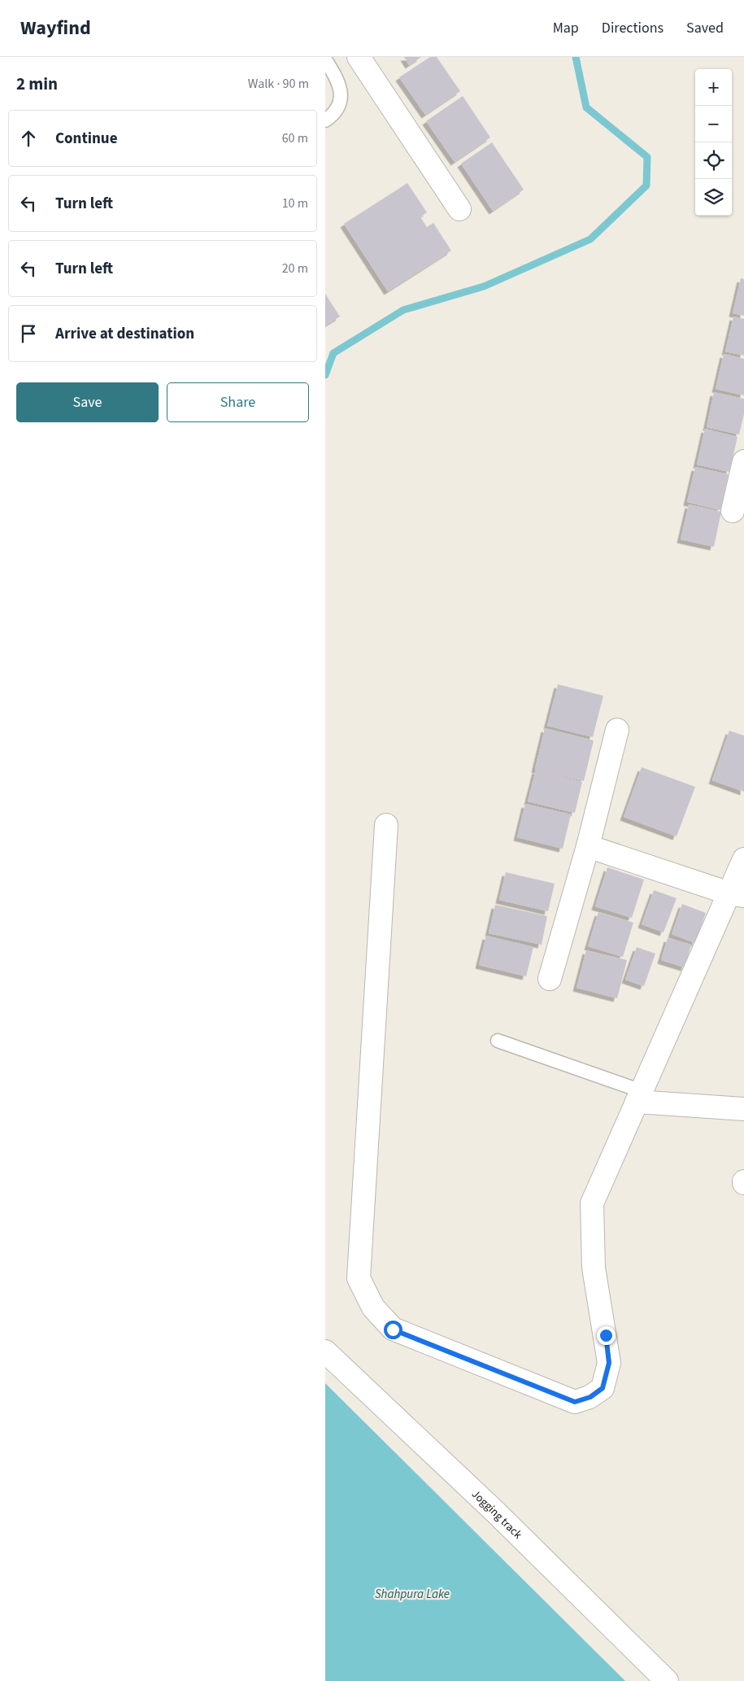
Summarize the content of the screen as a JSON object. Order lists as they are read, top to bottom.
{
  "streets": {
    "street": ["Jogging track"]
  },
  "water": ["Shahpura Lake"],
  "page": {
    "header": "Wayfind",
    "nav": ["Map", "Directions", "Saved"],
    "heading": ["2 min", "Walk · 90 m"],
    "map_buttons": ["+", "−"],
    "list": [
      ["Continue", "60 m"],
      ["Turn left", "10 m"],
      ["Turn left", "20 m"],
      "Arrive at destination"
    ],
    "buttons": ["Save", "Share"]
  }
}
